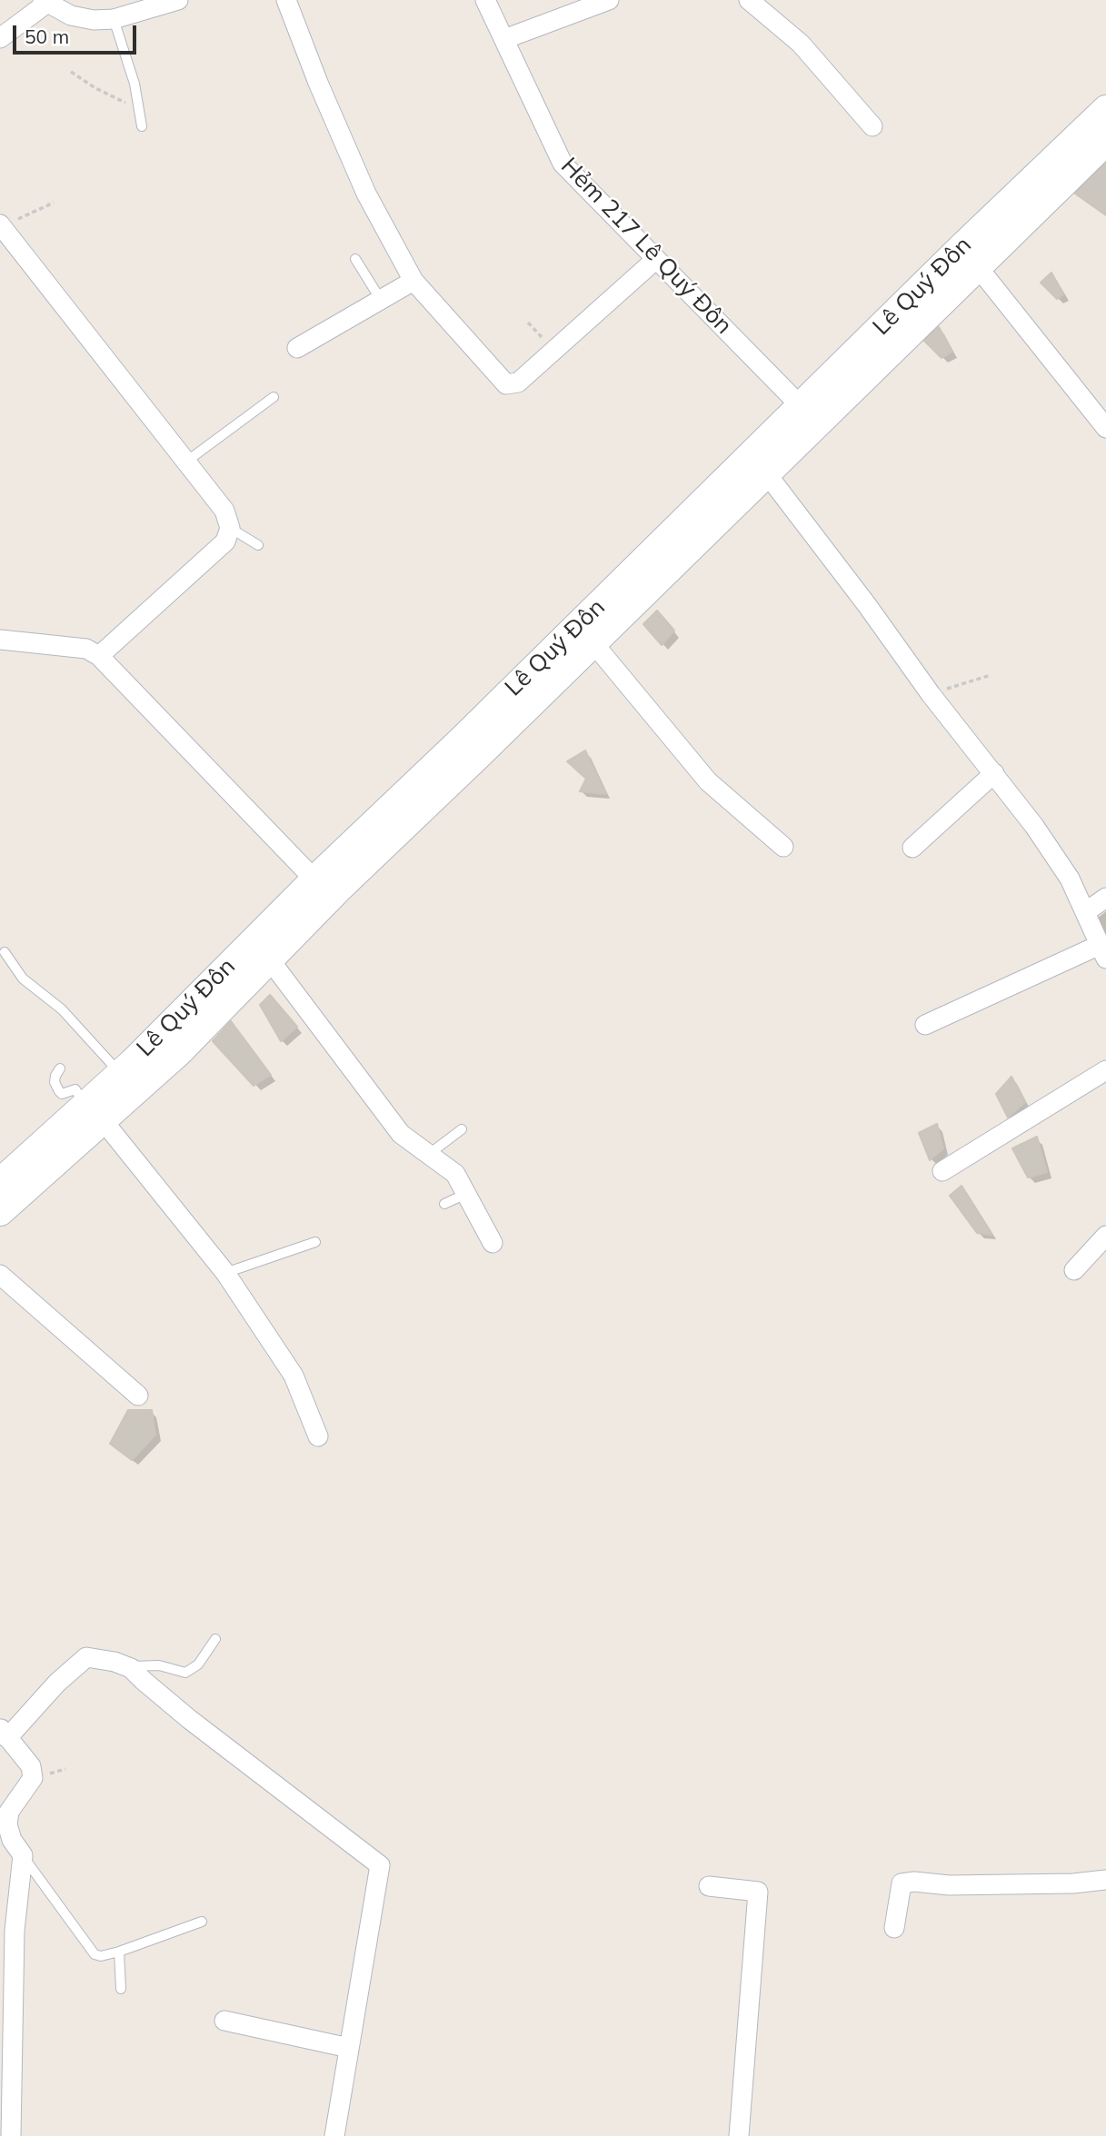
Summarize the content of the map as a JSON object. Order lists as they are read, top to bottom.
{
  "streets": {
    "main road": ["Lê Quý Đôn"],
    "street": ["Hẻm 217 Lê Quý Đôn"]
  },
  "crossings": [
    ["Hẻm 217 Lê Quý Đôn", "Lê Quý Đôn"]
  ],
  "scale_bar": "50 m"
}
